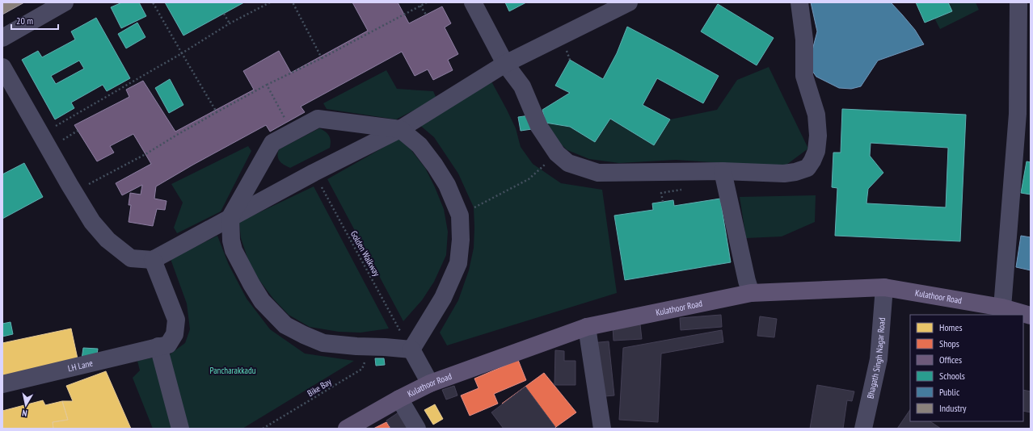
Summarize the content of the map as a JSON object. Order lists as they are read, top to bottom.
{
  "streets": {
    "main road": ["Kulathoor Road"],
    "street": ["Bhagath Singh Nagar Road", "LH Lane"],
    "path": ["Golden Walkway", "Bike Bay"]
  },
  "crossings": [
    ["Kulathoor Road", "Bhagath Singh Nagar Road"]
  ],
  "parks": ["Pancharakkadu"],
  "legend": [
    "Homes",
    "Shops",
    "Offices",
    "Schools",
    "Public",
    "Industry"
  ],
  "scale_bar": "20 m",
  "north": "bottom"
}
